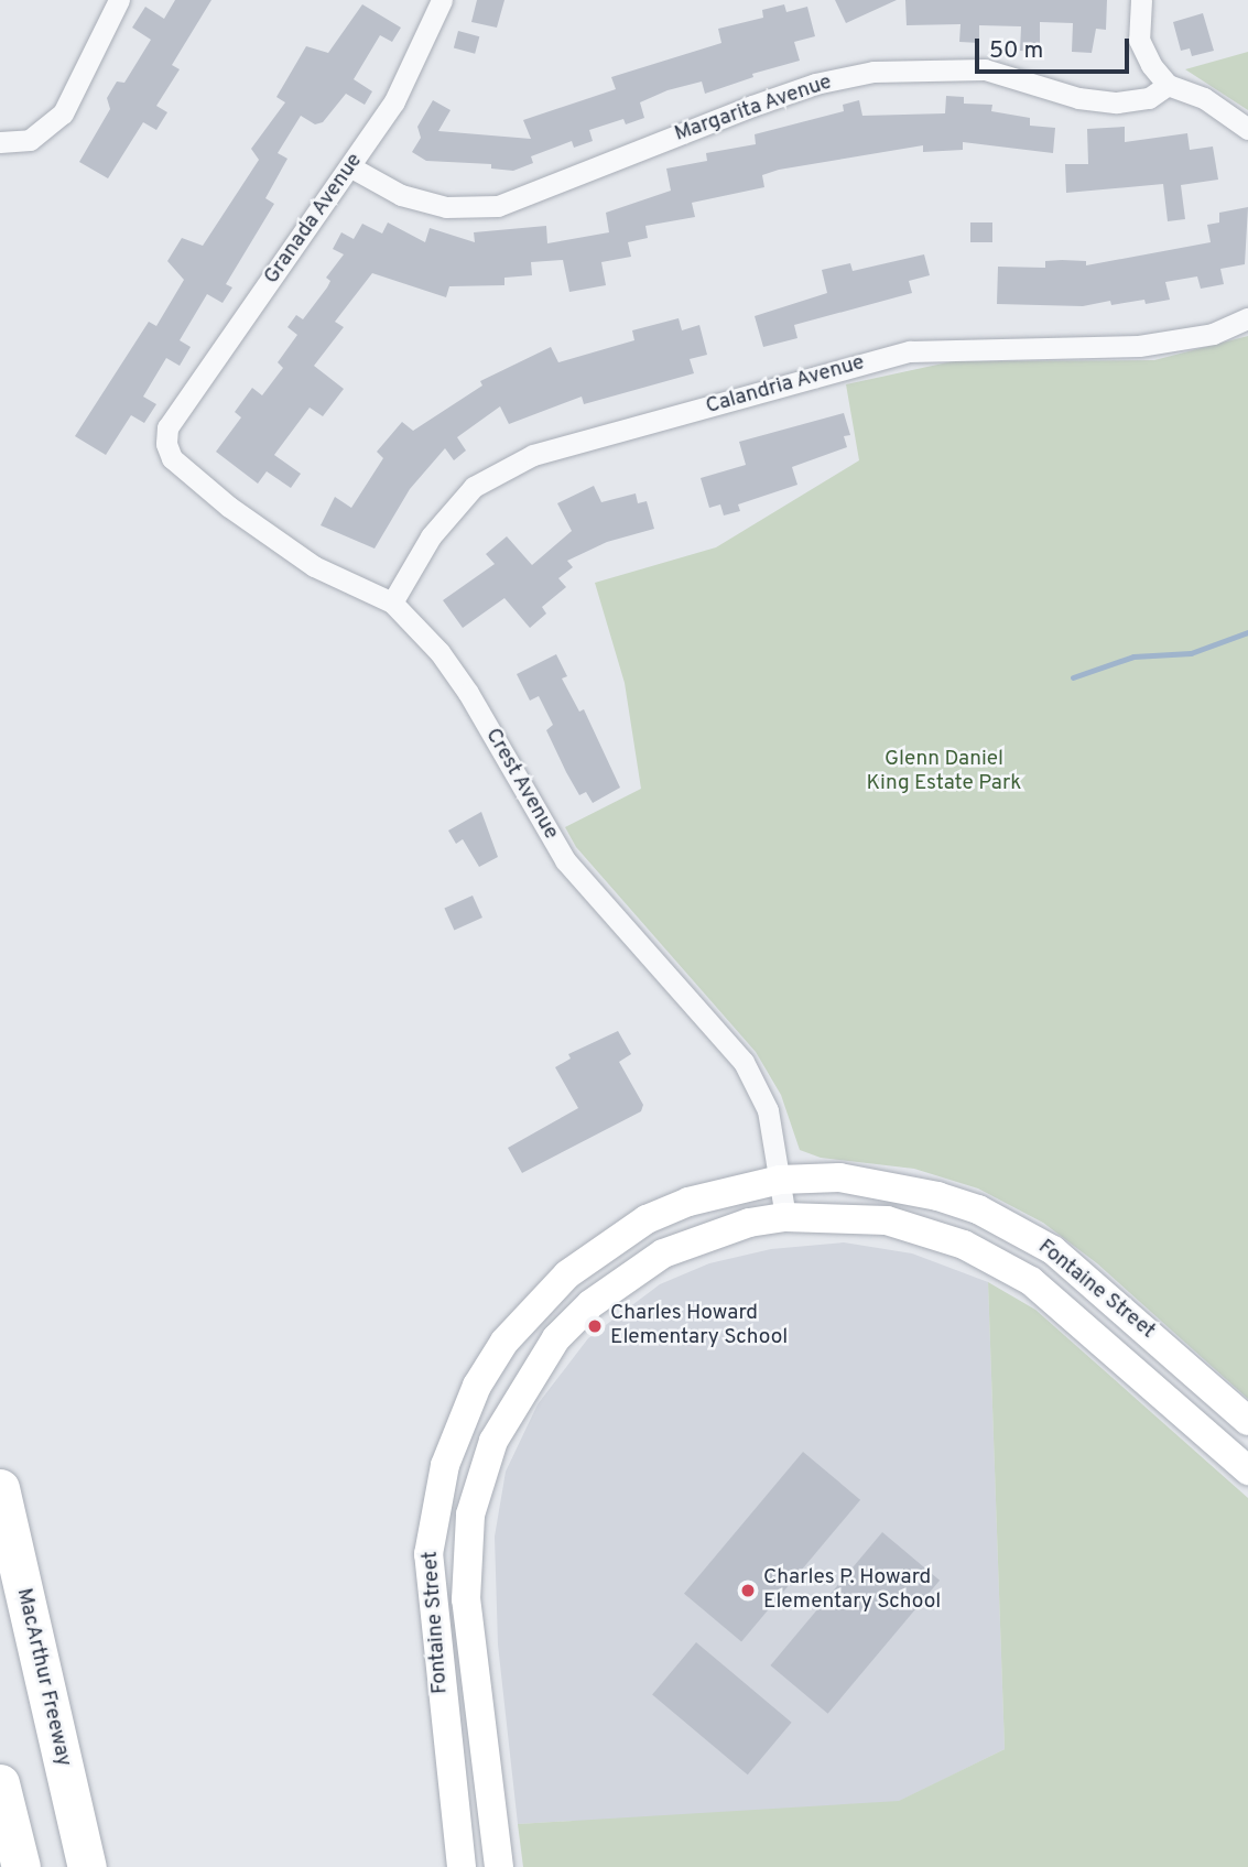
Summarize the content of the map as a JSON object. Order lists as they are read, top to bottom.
{
  "streets": {
    "highway": ["MacArthur Freeway"],
    "street": [
      "Margarita Avenue",
      "Granada Avenue",
      "Calandria Avenue",
      "Crest Avenue",
      "Fontaine Street"
    ]
  },
  "crossings": [
    ["Margarita Avenue", "Granada Avenue"],
    ["Granada Avenue", "Crest Avenue"],
    ["Calandria Avenue", "Crest Avenue"],
    ["Crest Avenue", "Fontaine Street"]
  ],
  "parks": ["Glenn Daniel King Estate Park"],
  "places": ["Charles Howard Elementary School", "Charles P. Howard Elementary School"],
  "scale_bar": "50 m"
}
